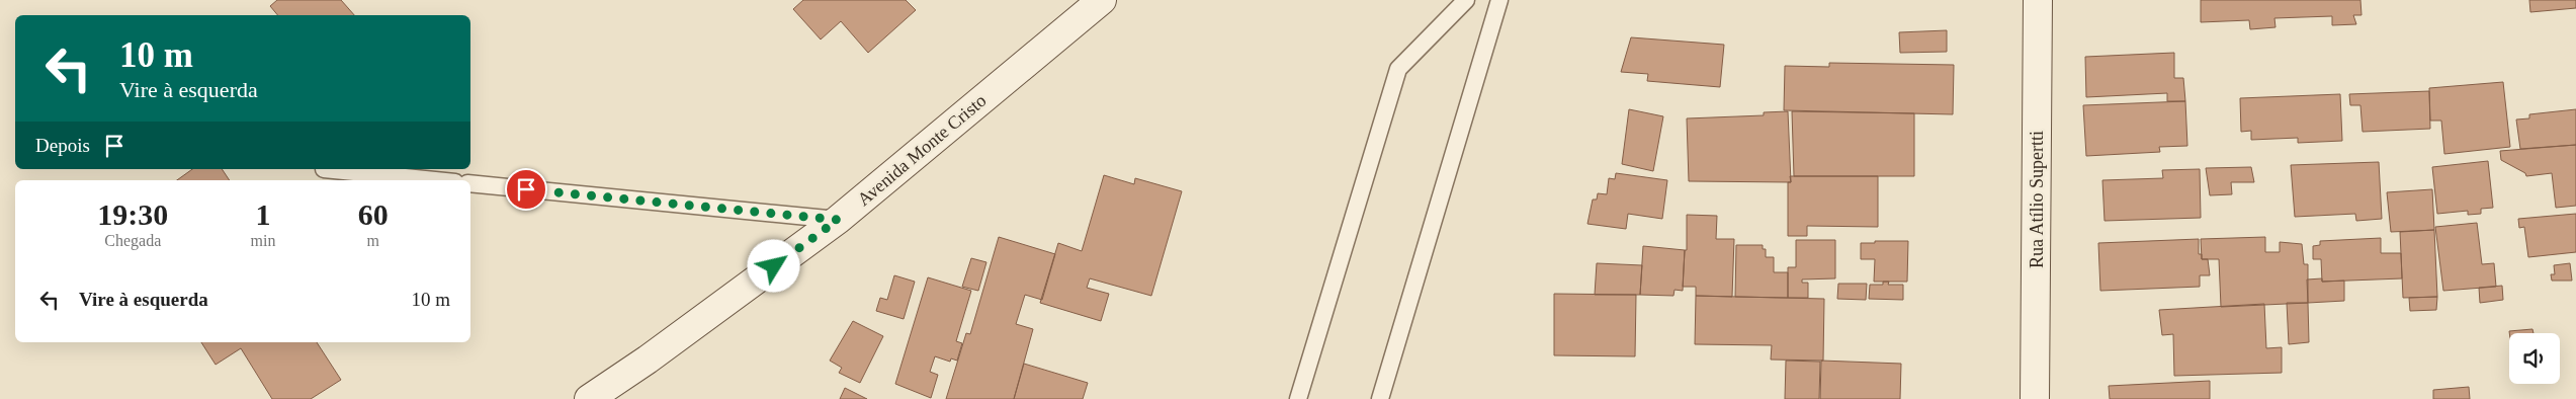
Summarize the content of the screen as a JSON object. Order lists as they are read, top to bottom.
{
  "streets": {
    "main road": ["Avenida Monte Cristo", "Rua Atílio Supertti"]
  },
  "page": {
    "turn": ["10 m", "Vire à esquerda"],
    "then": "Depois",
    "eta": [
      "19:30",
      "Chegada",
      "1",
      "min",
      "60",
      "m"
    ],
    "list": [
      {
        "name": "Vire à esquerda",
        "value": "10 m"
      }
    ]
  }
}
